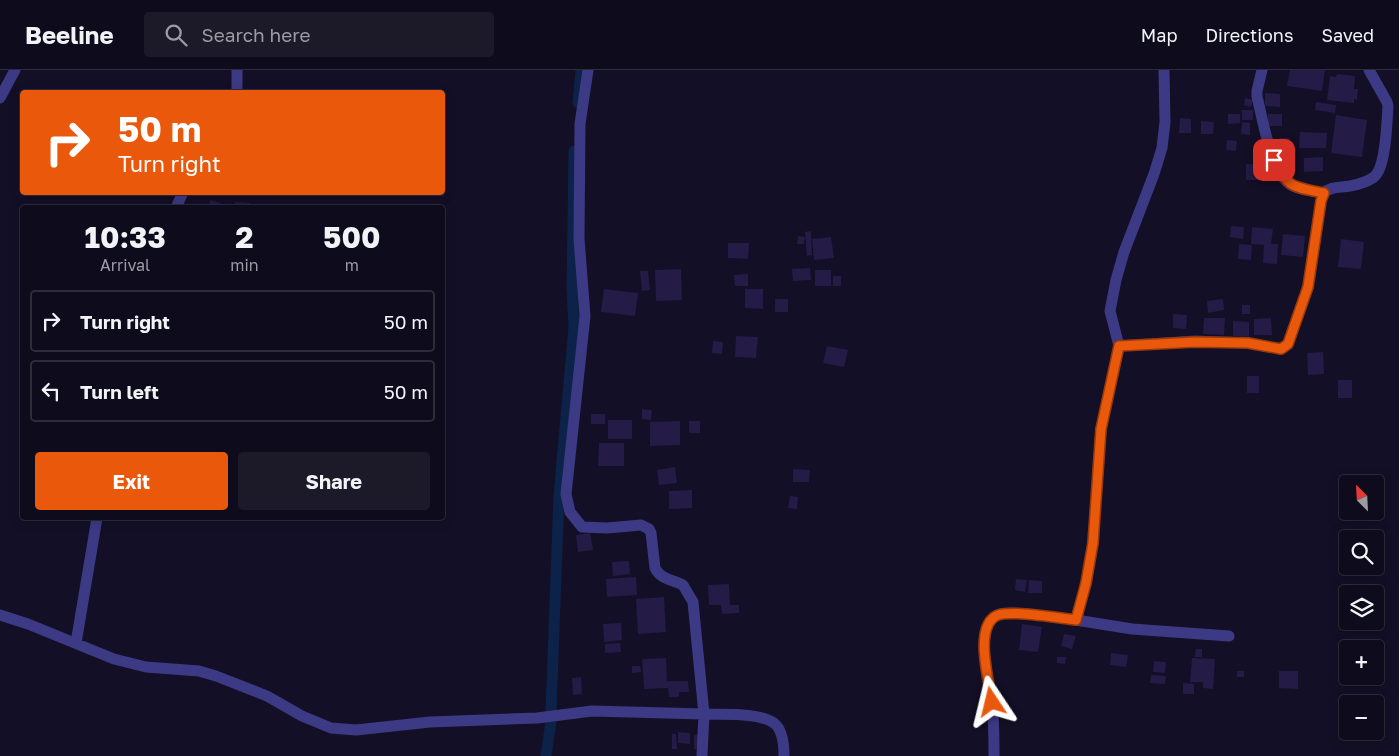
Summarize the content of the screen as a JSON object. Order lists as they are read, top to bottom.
{
  "north": "top left",
  "page": {
    "header": "Beeline",
    "search": "Search here",
    "nav": ["Map", "Directions", "Saved"],
    "turn": ["50 m", "Turn right"],
    "eta": [
      "10:33",
      "Arrival",
      "2",
      "min",
      "500",
      "m"
    ],
    "list": [
      {
        "name": "Turn right",
        "value": "50 m"
      },
      {
        "name": "Turn left",
        "value": "50 m"
      }
    ],
    "buttons": ["Exit", "Share"],
    "map_buttons": ["+", "−"]
  }
}
